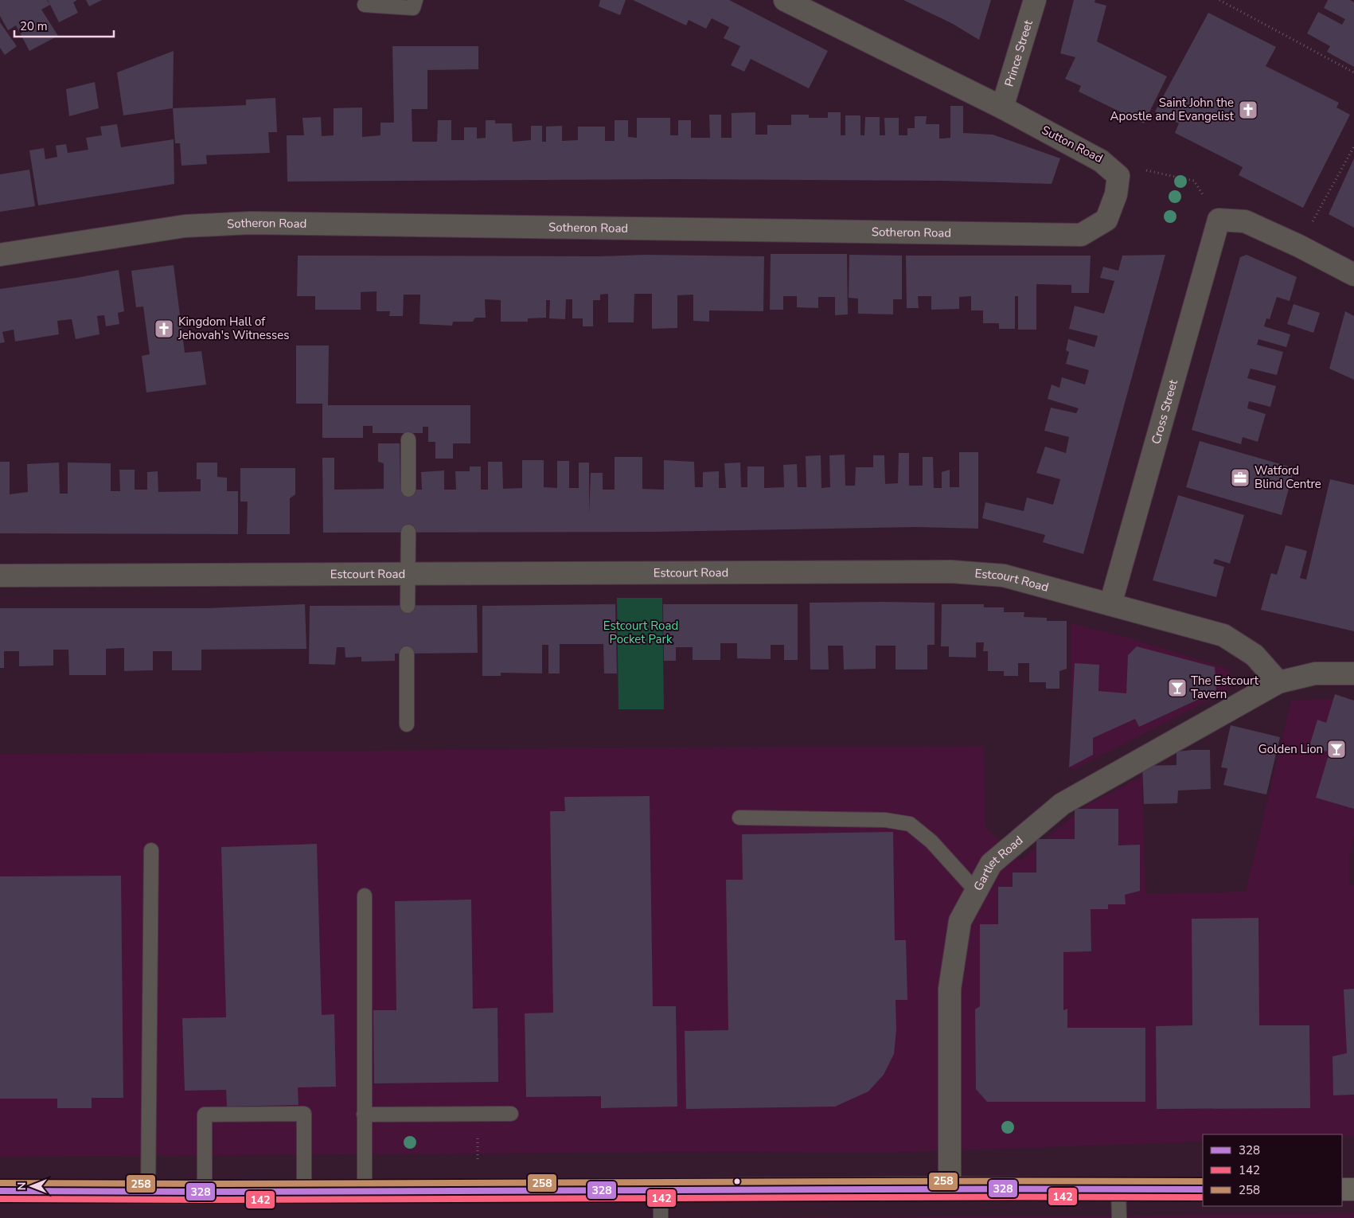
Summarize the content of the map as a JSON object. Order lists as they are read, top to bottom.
{
  "streets": {
    "street": [
      "Prince Street",
      "Sutton Road",
      "Sotheron Road",
      "Cross Street",
      "Estcourt Road",
      "Gartlet Road"
    ]
  },
  "crossings": [
    ["Prince Street", "Sutton Road"],
    ["Sutton Road", "Sotheron Road"],
    ["Sutton Road", "Cross Street"],
    ["Cross Street", "Estcourt Road"],
    ["Estcourt Road", "Gartlet Road"]
  ],
  "parks": ["Estcourt Road Pocket Park"],
  "places": {
    "church": ["Saint John the Apostle and Evangelist", "Kingdom Hall of Jehovah's Witnesses"],
    "office": ["Watford Blind Centre"],
    "bar": ["The Estcourt Tavern", "Golden Lion"]
  },
  "lines": ["transit line 258", "transit line 328", "transit line 142"],
  "legend": ["328", "142", "258"],
  "scale_bar": "20 m",
  "north": "left"
}
